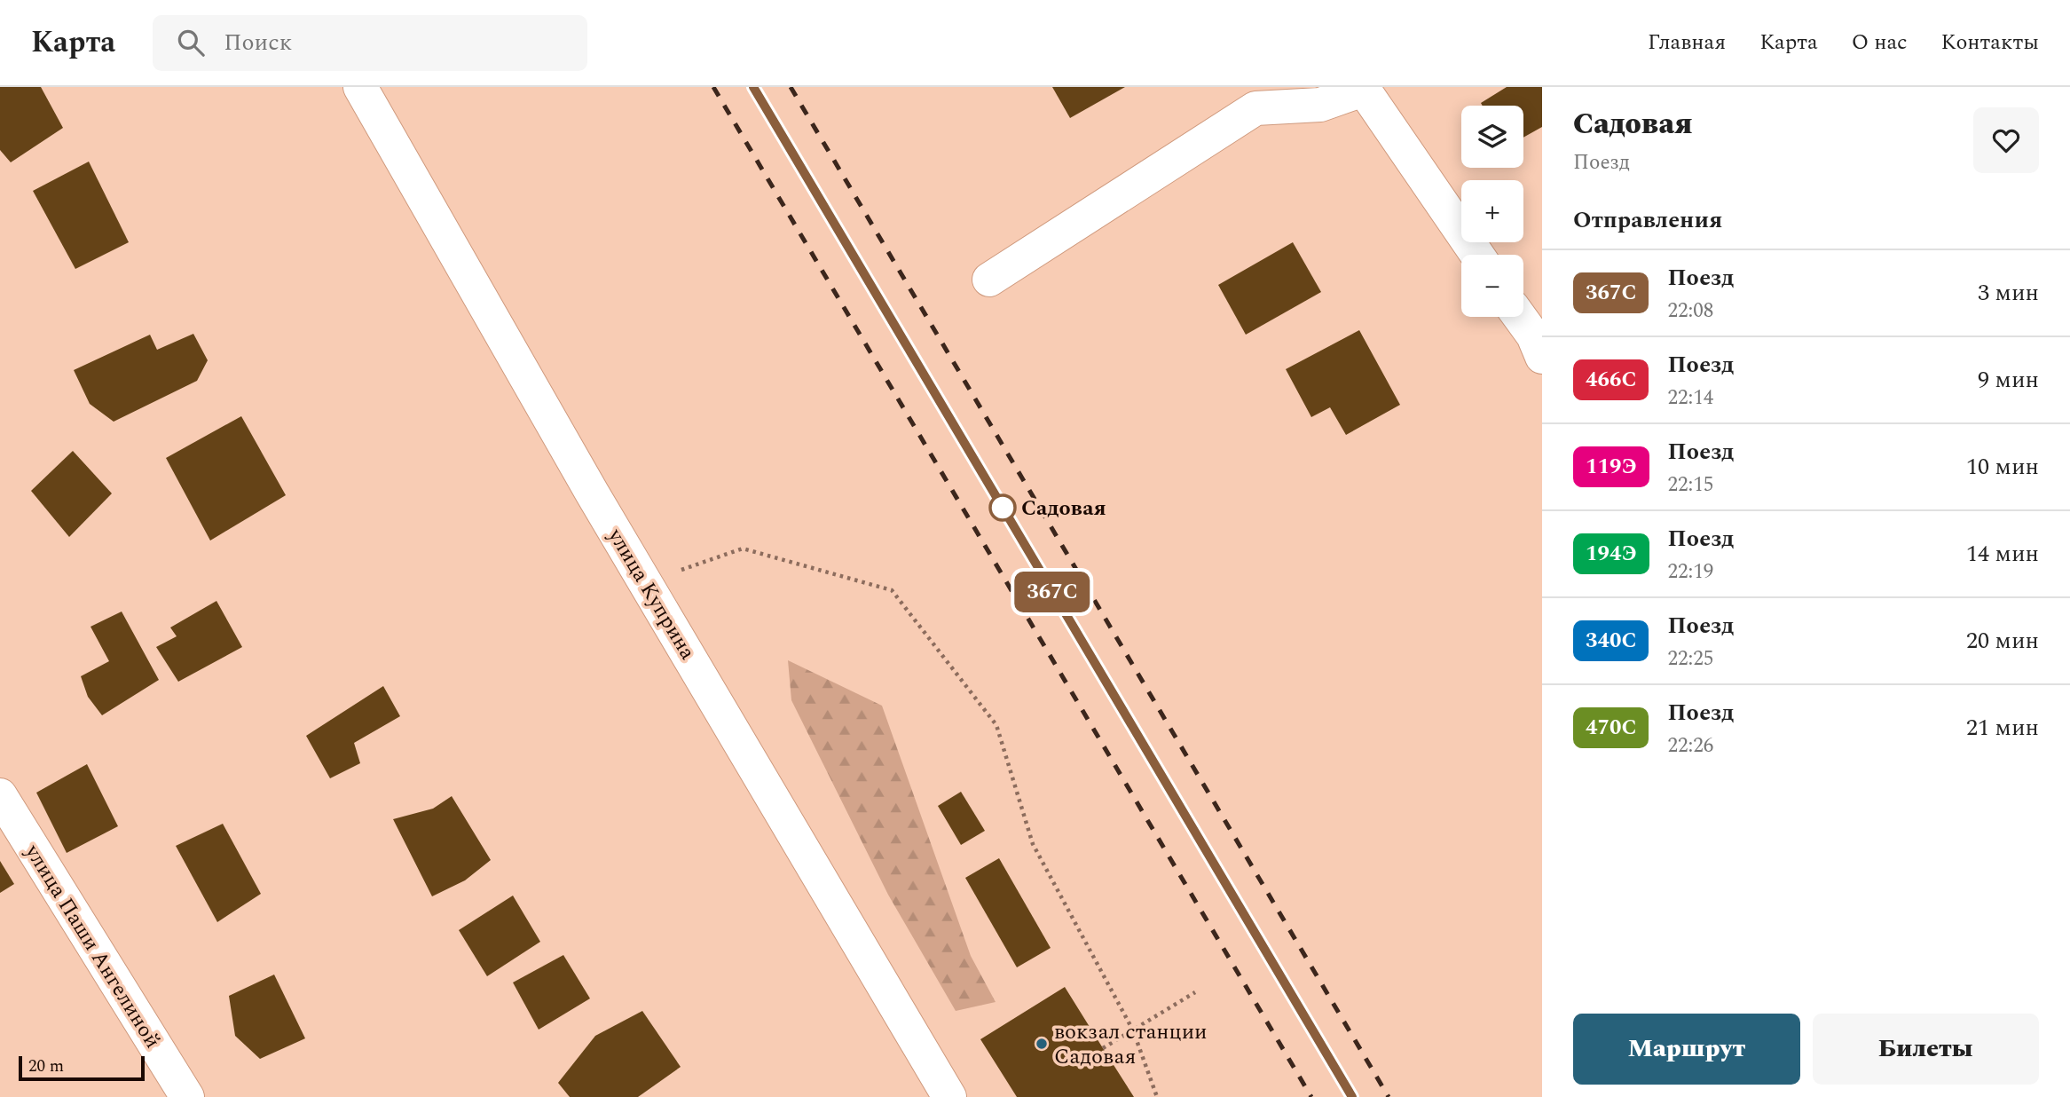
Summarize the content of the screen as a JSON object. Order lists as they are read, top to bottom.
{
  "streets": {
    "street": ["улица Куприна", "улица Паши Ангелиной"]
  },
  "places": ["Садовая", "вокзал станции Садовая"],
  "scale_bar": "20 m",
  "page": {
    "header": "Карта",
    "search": "Поиск",
    "nav": [
      "Главная",
      "Карта",
      "О нас",
      "Контакты"
    ],
    "on_map": "367С",
    "heading": [
      ["Садовая", "Поезд"],
      "Отправления"
    ],
    "map_buttons": ["+", "−"],
    "list": [
      {
        "mark": "367С",
        "name": "Поезд",
        "note": "22:08",
        "value": "3 мин"
      },
      {
        "mark": "466С",
        "name": "Поезд",
        "note": "22:14",
        "value": "9 мин"
      },
      {
        "mark": "119Э",
        "name": "Поезд",
        "note": "22:15",
        "value": "10 мин"
      },
      {
        "mark": "194Э",
        "name": "Поезд",
        "note": "22:19",
        "value": "14 мин"
      },
      {
        "mark": "340С",
        "name": "Поезд",
        "note": "22:25",
        "value": "20 мин"
      },
      {
        "mark": "470С",
        "name": "Поезд",
        "note": "22:26",
        "value": "21 мин"
      }
    ],
    "buttons": ["Маршрут", "Билеты"],
    "scale": "20 m"
  }
}
